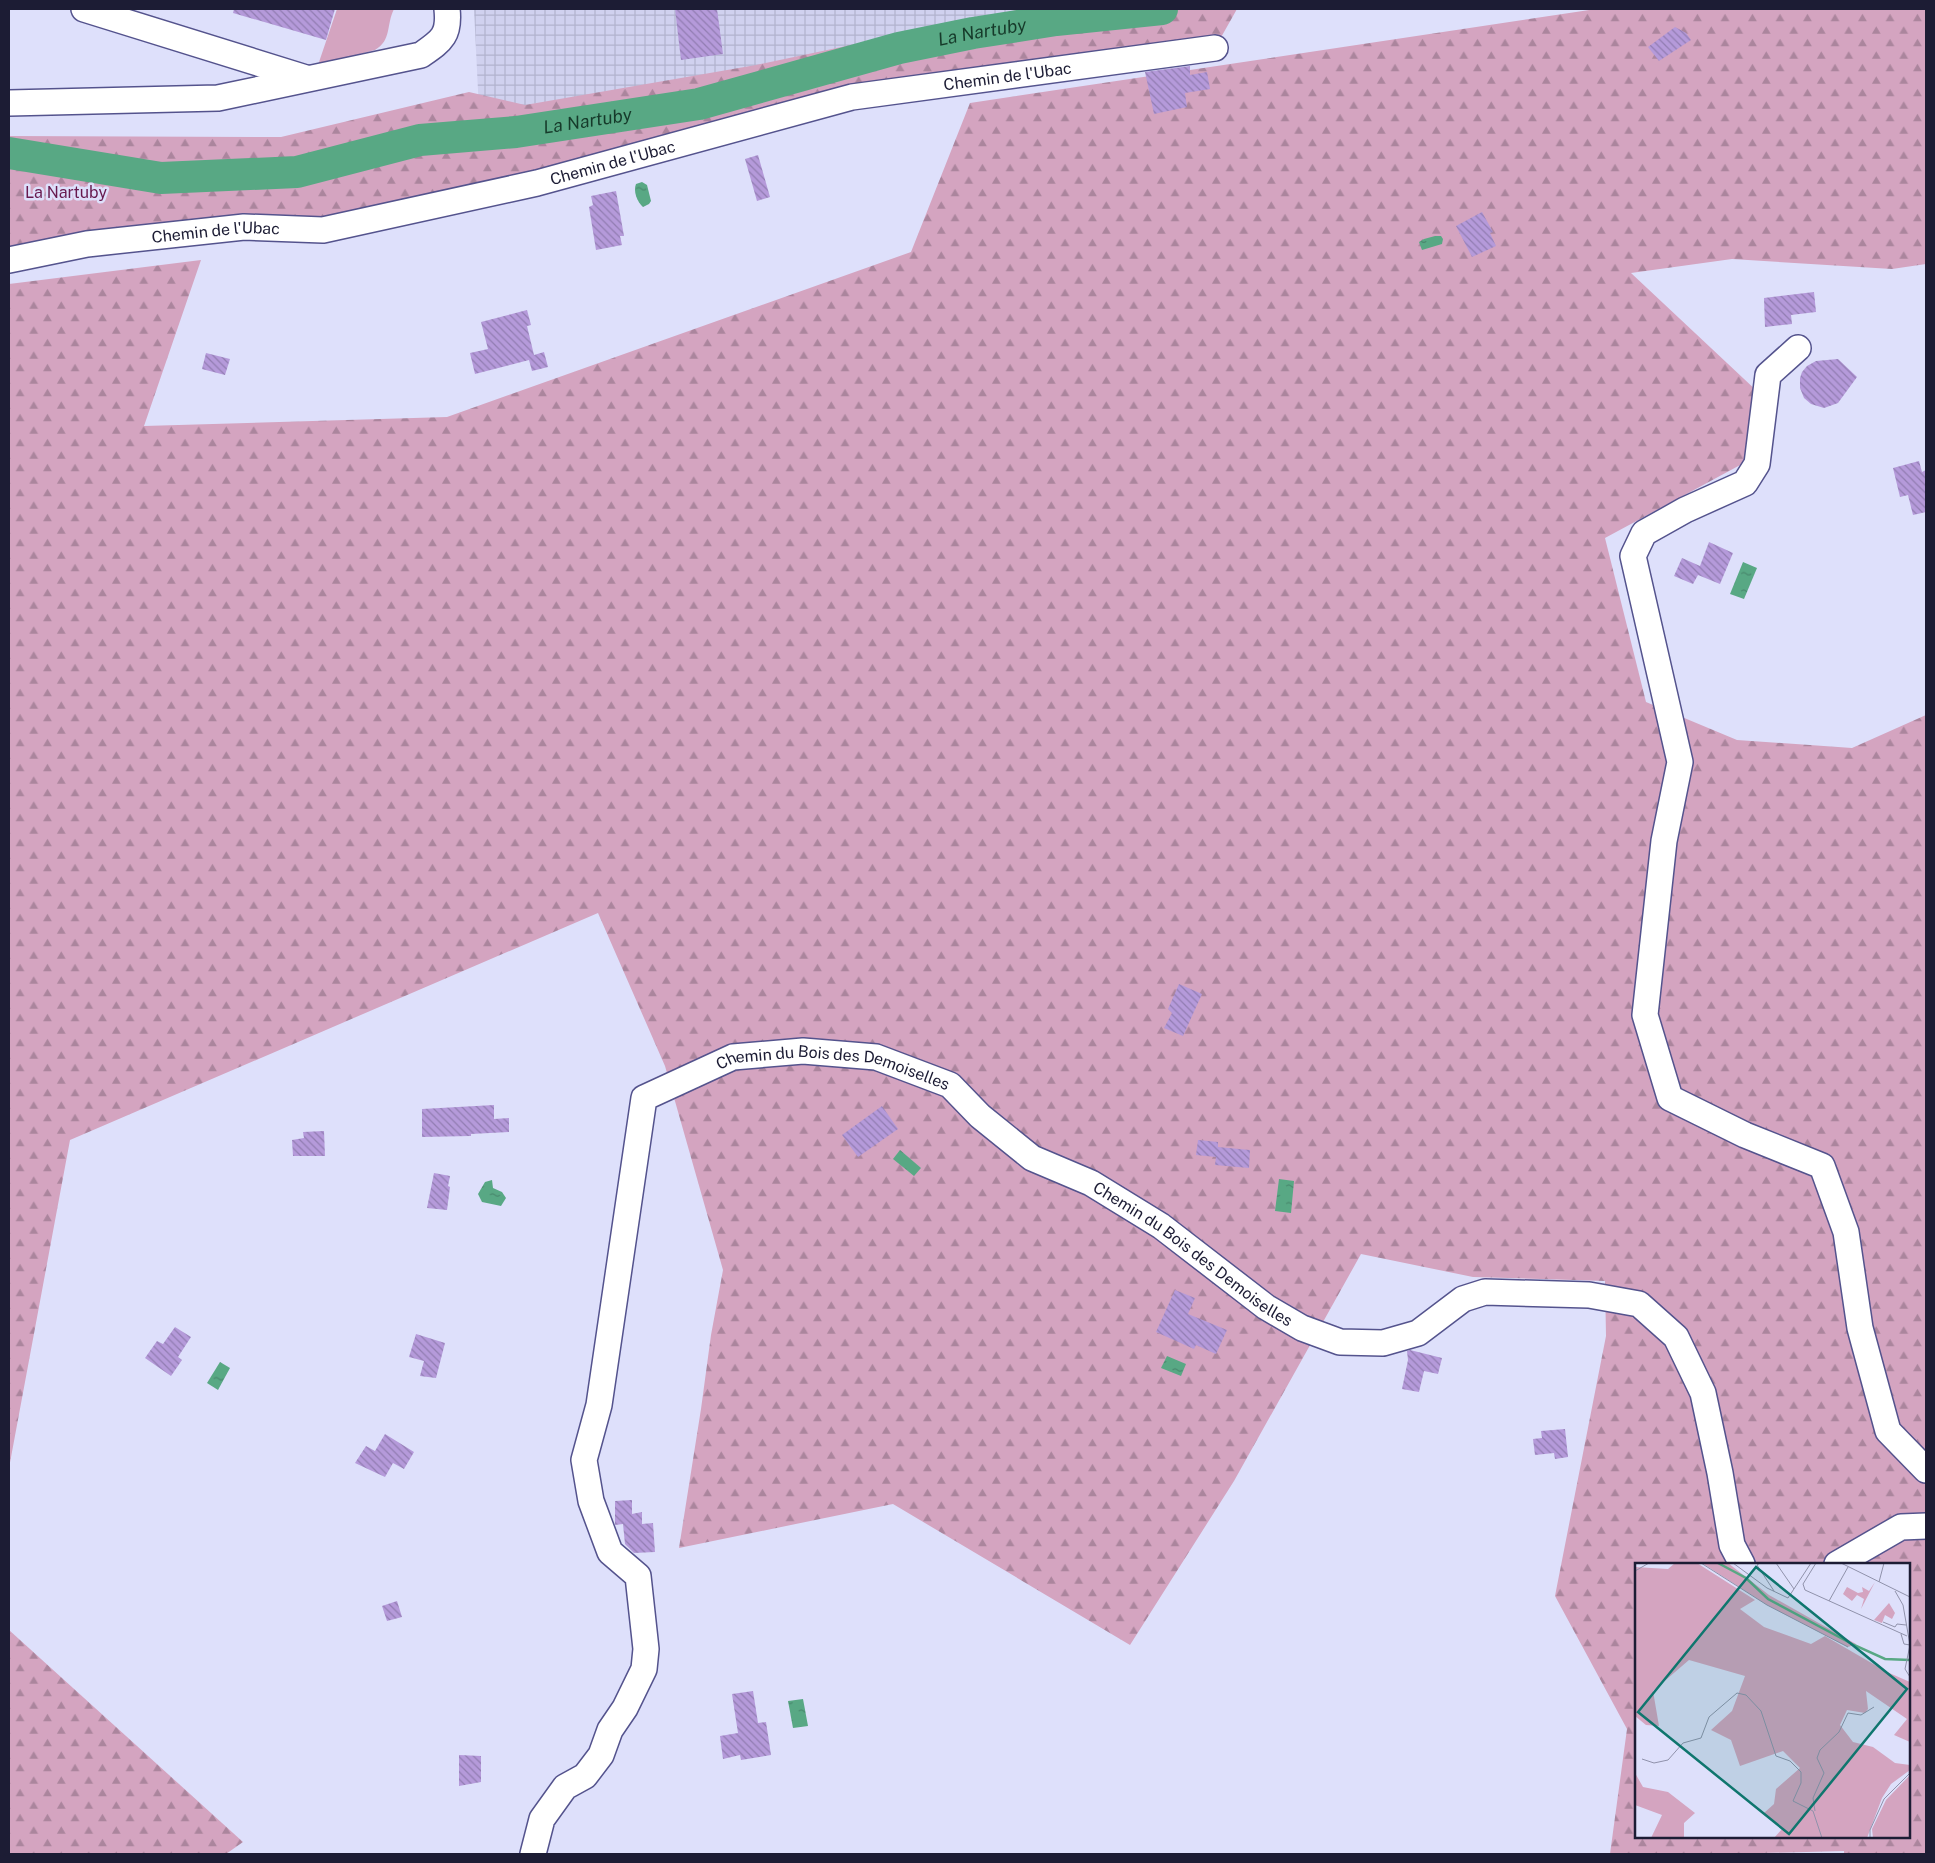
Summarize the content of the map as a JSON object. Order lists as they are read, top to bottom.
{
  "streets": {
    "street": ["Chemin de l'Ubac", "Chemin du Bois des Demoiselles"]
  },
  "water": ["La Nartuby"],
  "parks": ["La Nartuby"]
}
